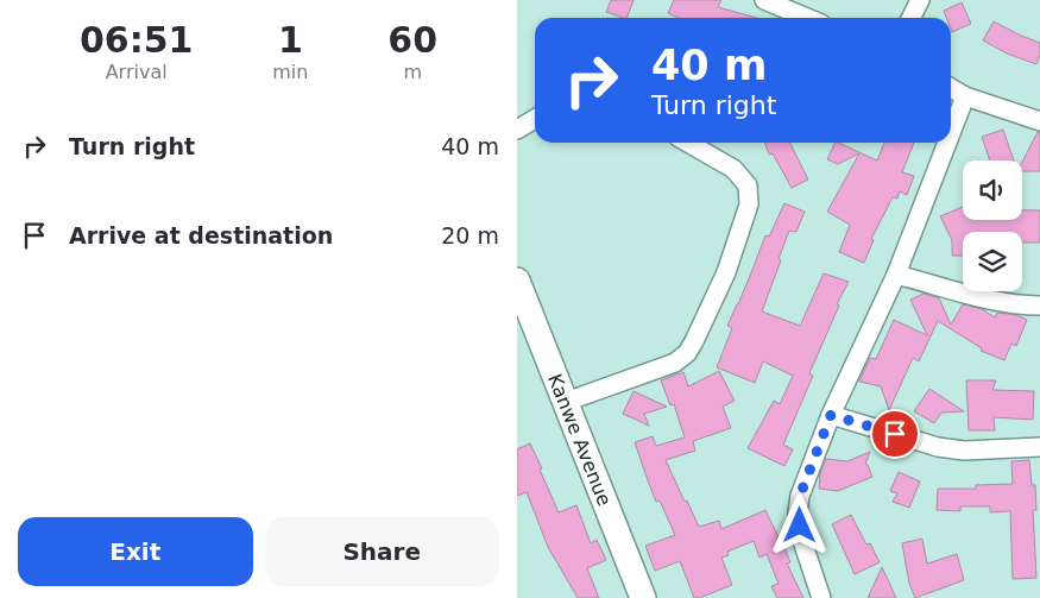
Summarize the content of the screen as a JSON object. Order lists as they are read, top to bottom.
{
  "streets": {
    "main road": ["Kanwe Avenue"]
  },
  "page": {
    "eta": [
      "06:51",
      "Arrival",
      "1",
      "min",
      "60",
      "m"
    ],
    "turn": ["40 m", "Turn right"],
    "list": [
      {
        "name": "Turn right",
        "value": "40 m"
      },
      {
        "name": "Arrive at destination",
        "value": "20 m"
      }
    ],
    "buttons": ["Exit", "Share"]
  }
}
